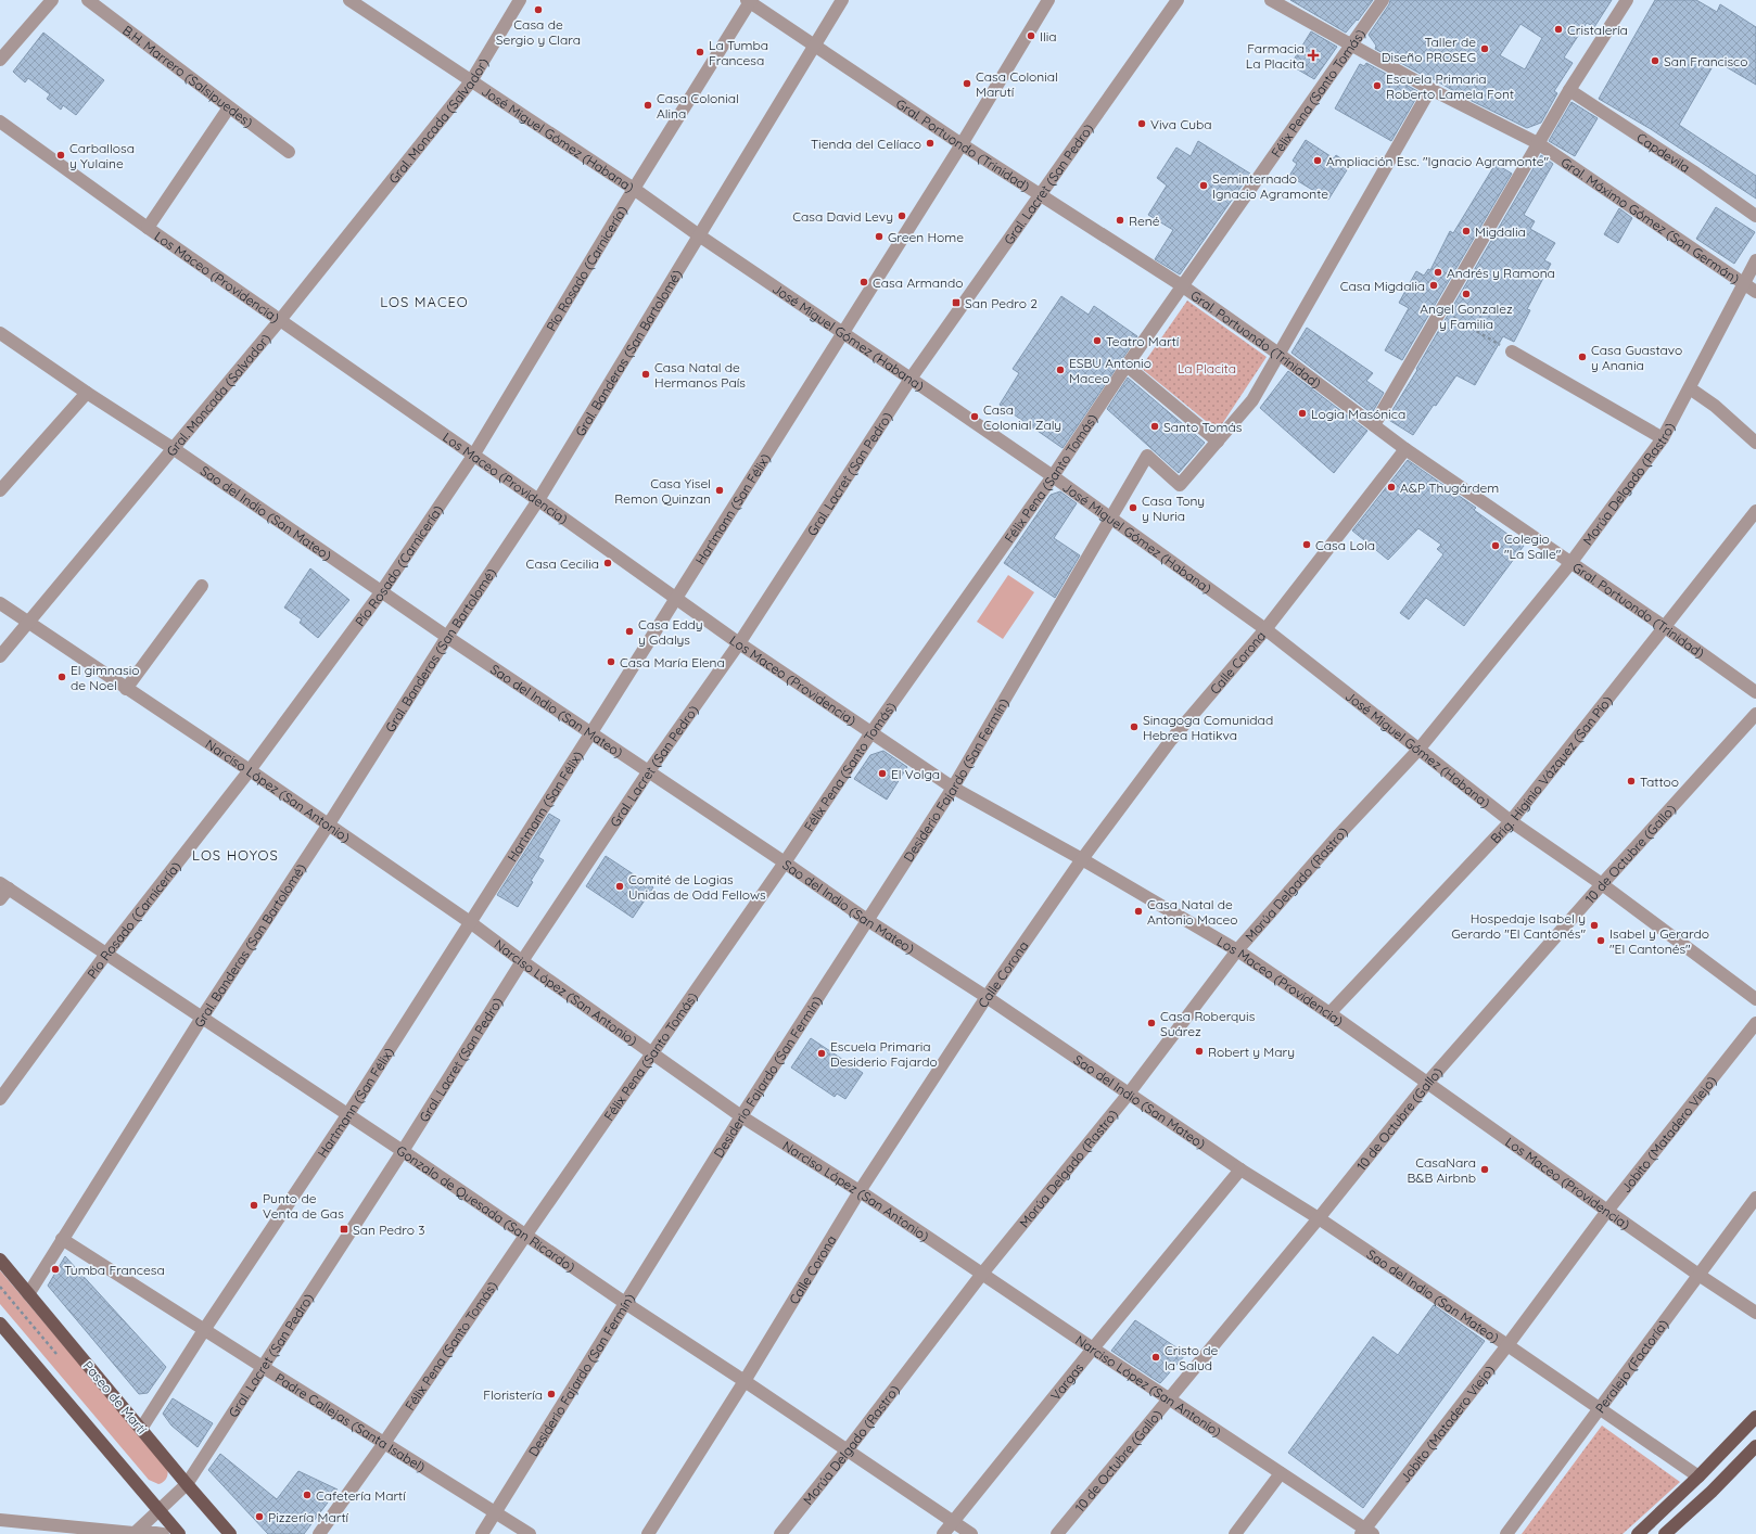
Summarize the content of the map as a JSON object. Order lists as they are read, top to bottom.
{
  "streets": {
    "main road": ["Paseo de Martí"],
    "street": [
      "B.H. Marrero (Salsipuedes)",
      "Félix Pena (Santo Tomás)",
      "Gral. Moncada (Salvador)",
      "José Miguel Gómez (Habana)",
      "Gral. Portuondo (Trinidad)",
      "Capdevila",
      "Gral. Lacret (San Pedro)",
      "Gral. Máximo Gómez (San Germán)",
      "Pío Rosado (Carnicería)",
      "Los Maceo (Providencia)",
      "Gral. Banderas (San Bartolomé)",
      "Morúa Delgado (Rastro)",
      "Hartmann (San Félix)",
      "Sao del Indio (San Mateo)",
      "Calle Corona",
      "Brig. Higinio Vázquez (San Pío)",
      "Desiderio Fajardo (San Fermín)",
      "Narciso López (San Antonio)",
      "10 de Octubre (Gallo)",
      "Jobito (Matadero Viejo)",
      "Gonzalo de Quesada (San Ricardo)",
      "Peralejo (Factoría)",
      "Vargas",
      "Padre Callejas (Santa Isabel)"
    ]
  },
  "crossings": [
    ["Félix Pena (Santo Tomás)", "José Miguel Gómez (Habana)"],
    ["Félix Pena (Santo Tomás)", "Gral. Portuondo (Trinidad)"],
    ["Félix Pena (Santo Tomás)", "Gral. Máximo Gómez (San Germán)"],
    ["Félix Pena (Santo Tomás)", "Los Maceo (Providencia)"],
    ["Félix Pena (Santo Tomás)", "Sao del Indio (San Mateo)"],
    ["Félix Pena (Santo Tomás)", "Narciso López (San Antonio)"],
    ["Félix Pena (Santo Tomás)", "Gonzalo de Quesada (San Ricardo)"],
    ["Félix Pena (Santo Tomás)", "Padre Callejas (Santa Isabel)"],
    ["Gral. Moncada (Salvador)", "José Miguel Gómez (Habana)"],
    ["Gral. Moncada (Salvador)", "Los Maceo (Providencia)"],
    ["Gral. Moncada (Salvador)", "Sao del Indio (San Mateo)"],
    ["Gral. Moncada (Salvador)", "Narciso López (San Antonio)"],
    ["José Miguel Gómez (Habana)", "Gral. Lacret (San Pedro)"],
    ["José Miguel Gómez (Habana)", "Pío Rosado (Carnicería)"],
    ["José Miguel Gómez (Habana)", "Gral. Banderas (San Bartolomé)"],
    ["José Miguel Gómez (Habana)", "Morúa Delgado (Rastro)"],
    ["José Miguel Gómez (Habana)", "Hartmann (San Félix)"],
    ["José Miguel Gómez (Habana)", "Calle Corona"],
    ["José Miguel Gómez (Habana)", "Brig. Higinio Vázquez (San Pío)"],
    ["José Miguel Gómez (Habana)", "Desiderio Fajardo (San Fermín)"],
    ["José Miguel Gómez (Habana)", "10 de Octubre (Gallo)"],
    ["Gral. Portuondo (Trinidad)", "Gral. Lacret (San Pedro)"],
    ["Gral. Portuondo (Trinidad)", "Pío Rosado (Carnicería)"],
    ["Gral. Portuondo (Trinidad)", "Gral. Banderas (San Bartolomé)"],
    ["Gral. Portuondo (Trinidad)", "Morúa Delgado (Rastro)"],
    ["Gral. Portuondo (Trinidad)", "Hartmann (San Félix)"],
    ["Gral. Portuondo (Trinidad)", "Calle Corona"],
    ["Gral. Portuondo (Trinidad)", "Brig. Higinio Vázquez (San Pío)"],
    ["Gral. Portuondo (Trinidad)", "Desiderio Fajardo (San Fermín)"],
    ["Gral. Lacret (San Pedro)", "Los Maceo (Providencia)"],
    ["Gral. Lacret (San Pedro)", "Sao del Indio (San Mateo)"],
    ["Gral. Lacret (San Pedro)", "Narciso López (San Antonio)"],
    ["Gral. Lacret (San Pedro)", "Gonzalo de Quesada (San Ricardo)"],
    ["Gral. Lacret (San Pedro)", "Paseo de Martí"],
    ["Gral. Lacret (San Pedro)", "Padre Callejas (Santa Isabel)"],
    ["Gral. Máximo Gómez (San Germán)", "Morúa Delgado (Rastro)"],
    ["Gral. Máximo Gómez (San Germán)", "Desiderio Fajardo (San Fermín)"],
    ["Pío Rosado (Carnicería)", "Los Maceo (Providencia)"],
    ["Pío Rosado (Carnicería)", "Sao del Indio (San Mateo)"],
    ["Pío Rosado (Carnicería)", "Narciso López (San Antonio)"],
    ["Pío Rosado (Carnicería)", "Gonzalo de Quesada (San Ricardo)"],
    ["Los Maceo (Providencia)", "Gral. Banderas (San Bartolomé)"],
    ["Los Maceo (Providencia)", "Morúa Delgado (Rastro)"],
    ["Los Maceo (Providencia)", "Hartmann (San Félix)"],
    ["Los Maceo (Providencia)", "Calle Corona"],
    ["Los Maceo (Providencia)", "Brig. Higinio Vázquez (San Pío)"],
    ["Los Maceo (Providencia)", "Desiderio Fajardo (San Fermín)"],
    ["Los Maceo (Providencia)", "10 de Octubre (Gallo)"],
    ["Los Maceo (Providencia)", "Jobito (Matadero Viejo)"],
    ["Los Maceo (Providencia)", "Peralejo (Factoría)"],
    ["Gral. Banderas (San Bartolomé)", "Sao del Indio (San Mateo)"],
    ["Gral. Banderas (San Bartolomé)", "Narciso López (San Antonio)"],
    ["Gral. Banderas (San Bartolomé)", "Gonzalo de Quesada (San Ricardo)"],
    ["Gral. Banderas (San Bartolomé)", "Paseo de Martí"],
    ["Gral. Banderas (San Bartolomé)", "Padre Callejas (Santa Isabel)"],
    ["Morúa Delgado (Rastro)", "Sao del Indio (San Mateo)"],
    ["Morúa Delgado (Rastro)", "Narciso López (San Antonio)"],
    ["Morúa Delgado (Rastro)", "Gonzalo de Quesada (San Ricardo)"],
    ["Hartmann (San Félix)", "Sao del Indio (San Mateo)"],
    ["Hartmann (San Félix)", "Narciso López (San Antonio)"],
    ["Hartmann (San Félix)", "Gonzalo de Quesada (San Ricardo)"],
    ["Hartmann (San Félix)", "Paseo de Martí"],
    ["Hartmann (San Félix)", "Padre Callejas (Santa Isabel)"],
    ["Sao del Indio (San Mateo)", "Calle Corona"],
    ["Sao del Indio (San Mateo)", "Desiderio Fajardo (San Fermín)"],
    ["Sao del Indio (San Mateo)", "10 de Octubre (Gallo)"],
    ["Sao del Indio (San Mateo)", "Jobito (Matadero Viejo)"],
    ["Sao del Indio (San Mateo)", "Peralejo (Factoría)"],
    ["Sao del Indio (San Mateo)", "Vargas"],
    ["Calle Corona", "Narciso López (San Antonio)"],
    ["Calle Corona", "Gonzalo de Quesada (San Ricardo)"],
    ["Desiderio Fajardo (San Fermín)", "Narciso López (San Antonio)"],
    ["Desiderio Fajardo (San Fermín)", "Gonzalo de Quesada (San Ricardo)"],
    ["Desiderio Fajardo (San Fermín)", "Padre Callejas (Santa Isabel)"],
    ["Narciso López (San Antonio)", "10 de Octubre (Gallo)"],
    ["Narciso López (San Antonio)", "Jobito (Matadero Viejo)"],
    ["Narciso López (San Antonio)", "Vargas"],
    ["Gonzalo de Quesada (San Ricardo)", "Vargas"]
  ],
  "districts": ["LOS MACEO", "LOS HOYOS"],
  "parks": ["La Placita"],
  "places": {
    "other": [
      "Casa de Sergio y Clara",
      "Cristalería",
      "Ilia",
      "Taller de Diseño PROSEG",
      "La Tumba Francesa",
      "San Francisco",
      "Casa Colonial Marutí",
      "Escuela Primaria Roberto Lamela Font",
      "Casa Colonial Alina",
      "Viva Cuba",
      "Tienda del Celíaco",
      "Carballosa y Yulaine",
      "Ampliación Esc. \"Ignacio Agramonte\"",
      "Seminternado Ignacio Agramonte",
      "Casa David Levy",
      "René",
      "Migdalia",
      "Green Home",
      "Andrés y Ramona",
      "Casa Armando",
      "Casa Migdalia",
      "Angel Gonzalez y Familia",
      "Teatro Martí",
      "Casa Guastavo y Anania",
      "ESBU Antonio Maceo",
      "Casa Natal de Hermanos País",
      "Logia Masónica",
      "Casa Colonial Zaly",
      "Santo Tomás",
      "A&P Thugárdem",
      "Casa Yisel Remon Quinzan",
      "Casa Tony y Nuria",
      "Casa Lola",
      "Colegio \"La Salle\"",
      "Casa Cecilia",
      "Casa Eddy y Gdalys",
      "Casa María Elena",
      "El gimnasio de Noel",
      "Sinagoga Comunidad Hebrea Hatikva",
      "El Volga",
      "Tattoo",
      "Comité de Logias Unidas de Odd Fellows",
      "Casa Natal de Antonio Maceo",
      "Hospedaje Isabel y Gerardo \"El Cantonés\"",
      "Isabel y Gerardo \"El Cantonés\"",
      "Casa Roberquis Suárez",
      "Robert y Mary",
      "Escuela Primaria Desiderio Fajardo",
      "CasaNara B&B Airbnb",
      "Punto de Venta de Gas",
      "Tumba Francesa",
      "Cristo de la Salud",
      "Floristería",
      "Cafetería Martí",
      "Pizzería Martí"
    ],
    "health": ["Farmacia La Placita"],
    "transit": ["San Pedro 2", "San Pedro 3"]
  }
}
